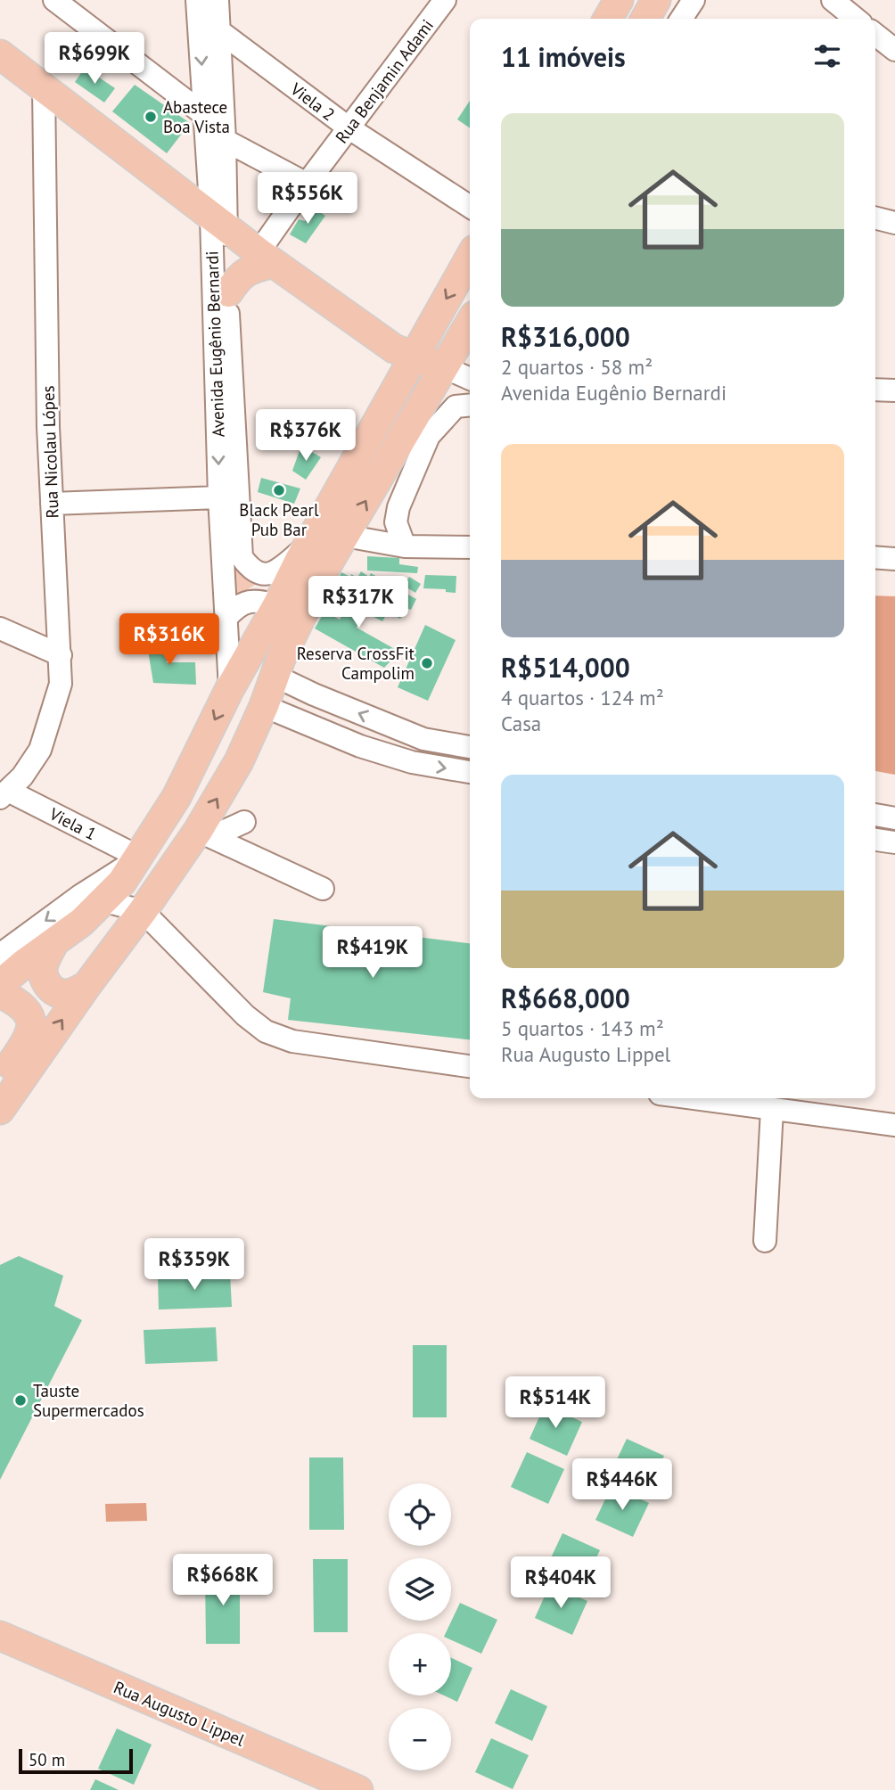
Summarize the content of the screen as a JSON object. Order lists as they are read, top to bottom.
{
  "streets": {
    "main road": ["Rua Augusto Lippel"],
    "street": [
      "Rua Benjamin Adami",
      "Viela 2",
      "Avenida Eugênio Bernardi",
      "Rua Nicolau Lópes",
      "Viela 1"
    ]
  },
  "crossings": [
    ["Rua Benjamin Adami", "Viela 2"],
    ["Viela 2", "Avenida Eugênio Bernardi"],
    ["Rua Nicolau Lópes", "Viela 1"]
  ],
  "places": [
    "Abastece Boa Vista",
    "Black Pearl Pub Bar",
    "Reserva CrossFit Campolim",
    "Tauste Supermercados"
  ],
  "scale_bar": "50 m",
  "page": {
    "heading": "11 imóveis",
    "price": [
      "R$699K",
      "R$556K",
      "R$376K",
      "R$317K",
      "R$316K",
      "R$419K",
      "R$359K",
      "R$514K",
      "R$446K",
      "R$668K",
      "R$404K"
    ],
    "list": [
      {
        "name": "R$316,000",
        "note": "2 quartos · 58 m² · Avenida Eugênio Bernardi"
      },
      {
        "name": "R$514,000",
        "note": "4 quartos · 124 m² · Casa"
      },
      {
        "name": "R$668,000",
        "note": "5 quartos · 143 m² · Rua Augusto Lippel"
      }
    ],
    "map_buttons": ["+", "−"],
    "scale": "50 m"
  }
}
